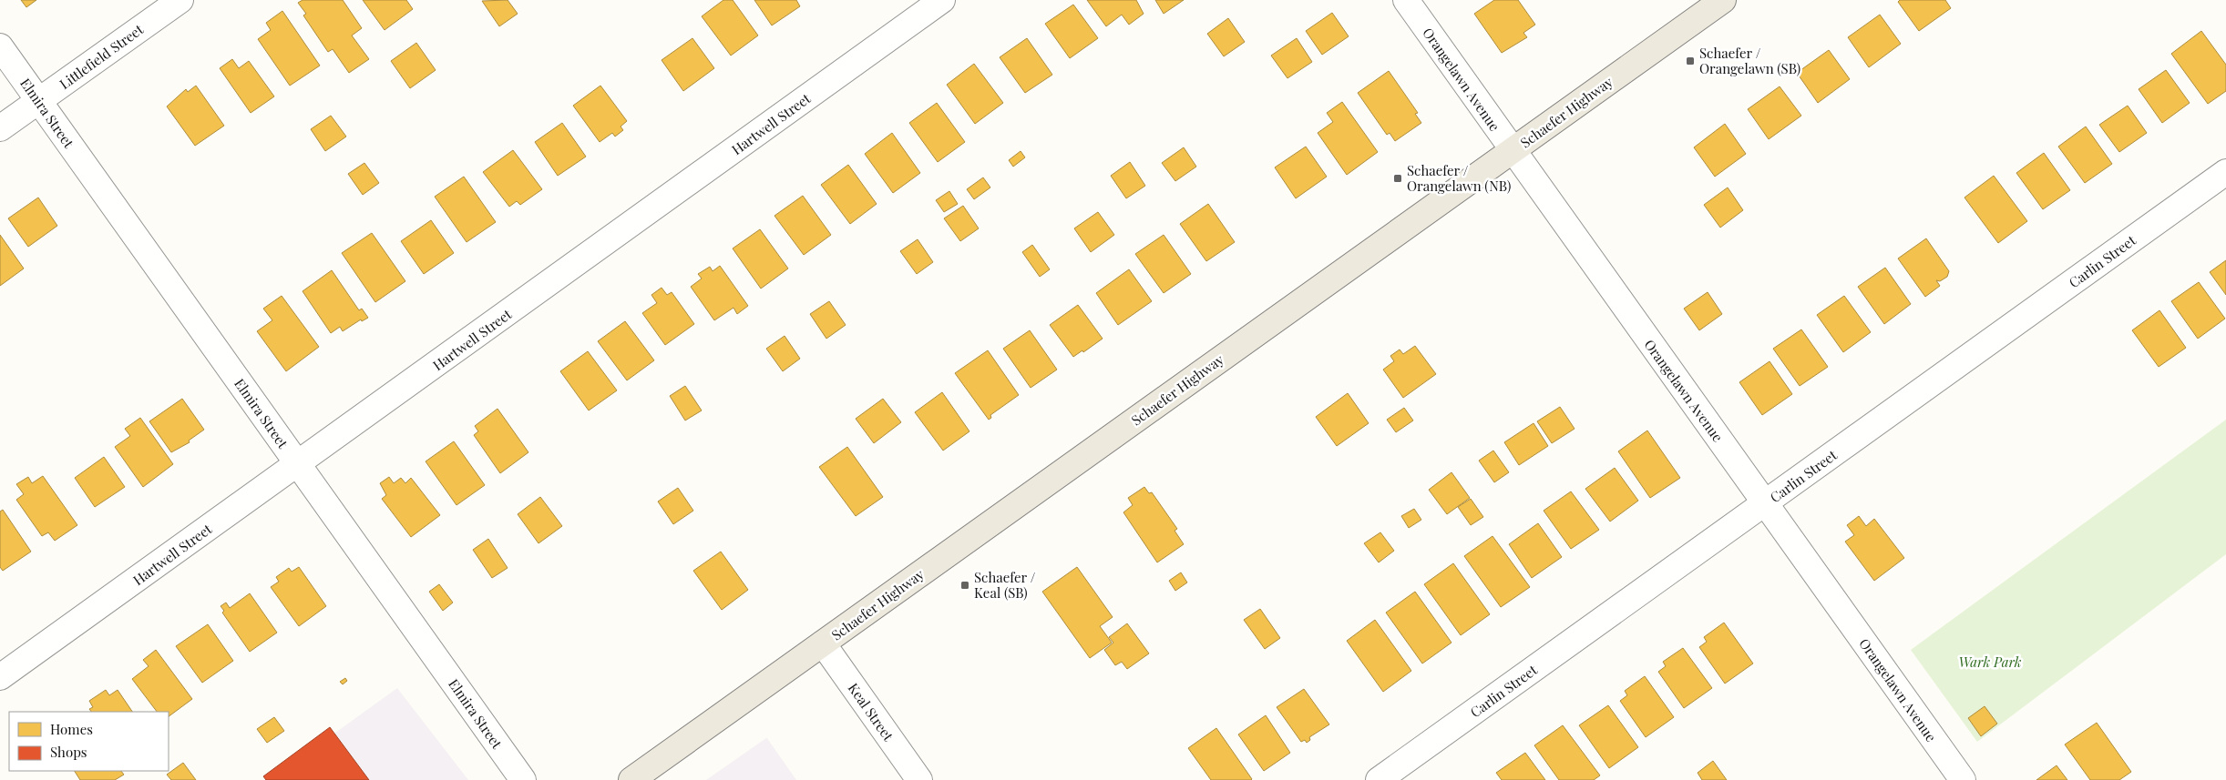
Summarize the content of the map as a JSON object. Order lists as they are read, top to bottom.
{
  "streets": {
    "main road": ["Schaefer Highway"],
    "street": [
      "Littlefield Street",
      "Orangelawn Avenue",
      "Elmira Street",
      "Hartwell Street",
      "Carlin Street",
      "Keal Street"
    ]
  },
  "crossings": [
    ["Littlefield Street", "Elmira Street"],
    ["Orangelawn Avenue", "Schaefer Highway"],
    ["Orangelawn Avenue", "Carlin Street"],
    ["Schaefer Highway", "Keal Street"],
    ["Elmira Street", "Hartwell Street"]
  ],
  "parks": ["Wark Park"],
  "places": {
    "transit": ["Schaefer / Orangelawn (SB)", "Schaefer / Orangelawn (NB)", "Schaefer / Keal (SB)"]
  },
  "legend": ["Homes", "Shops"]
}
